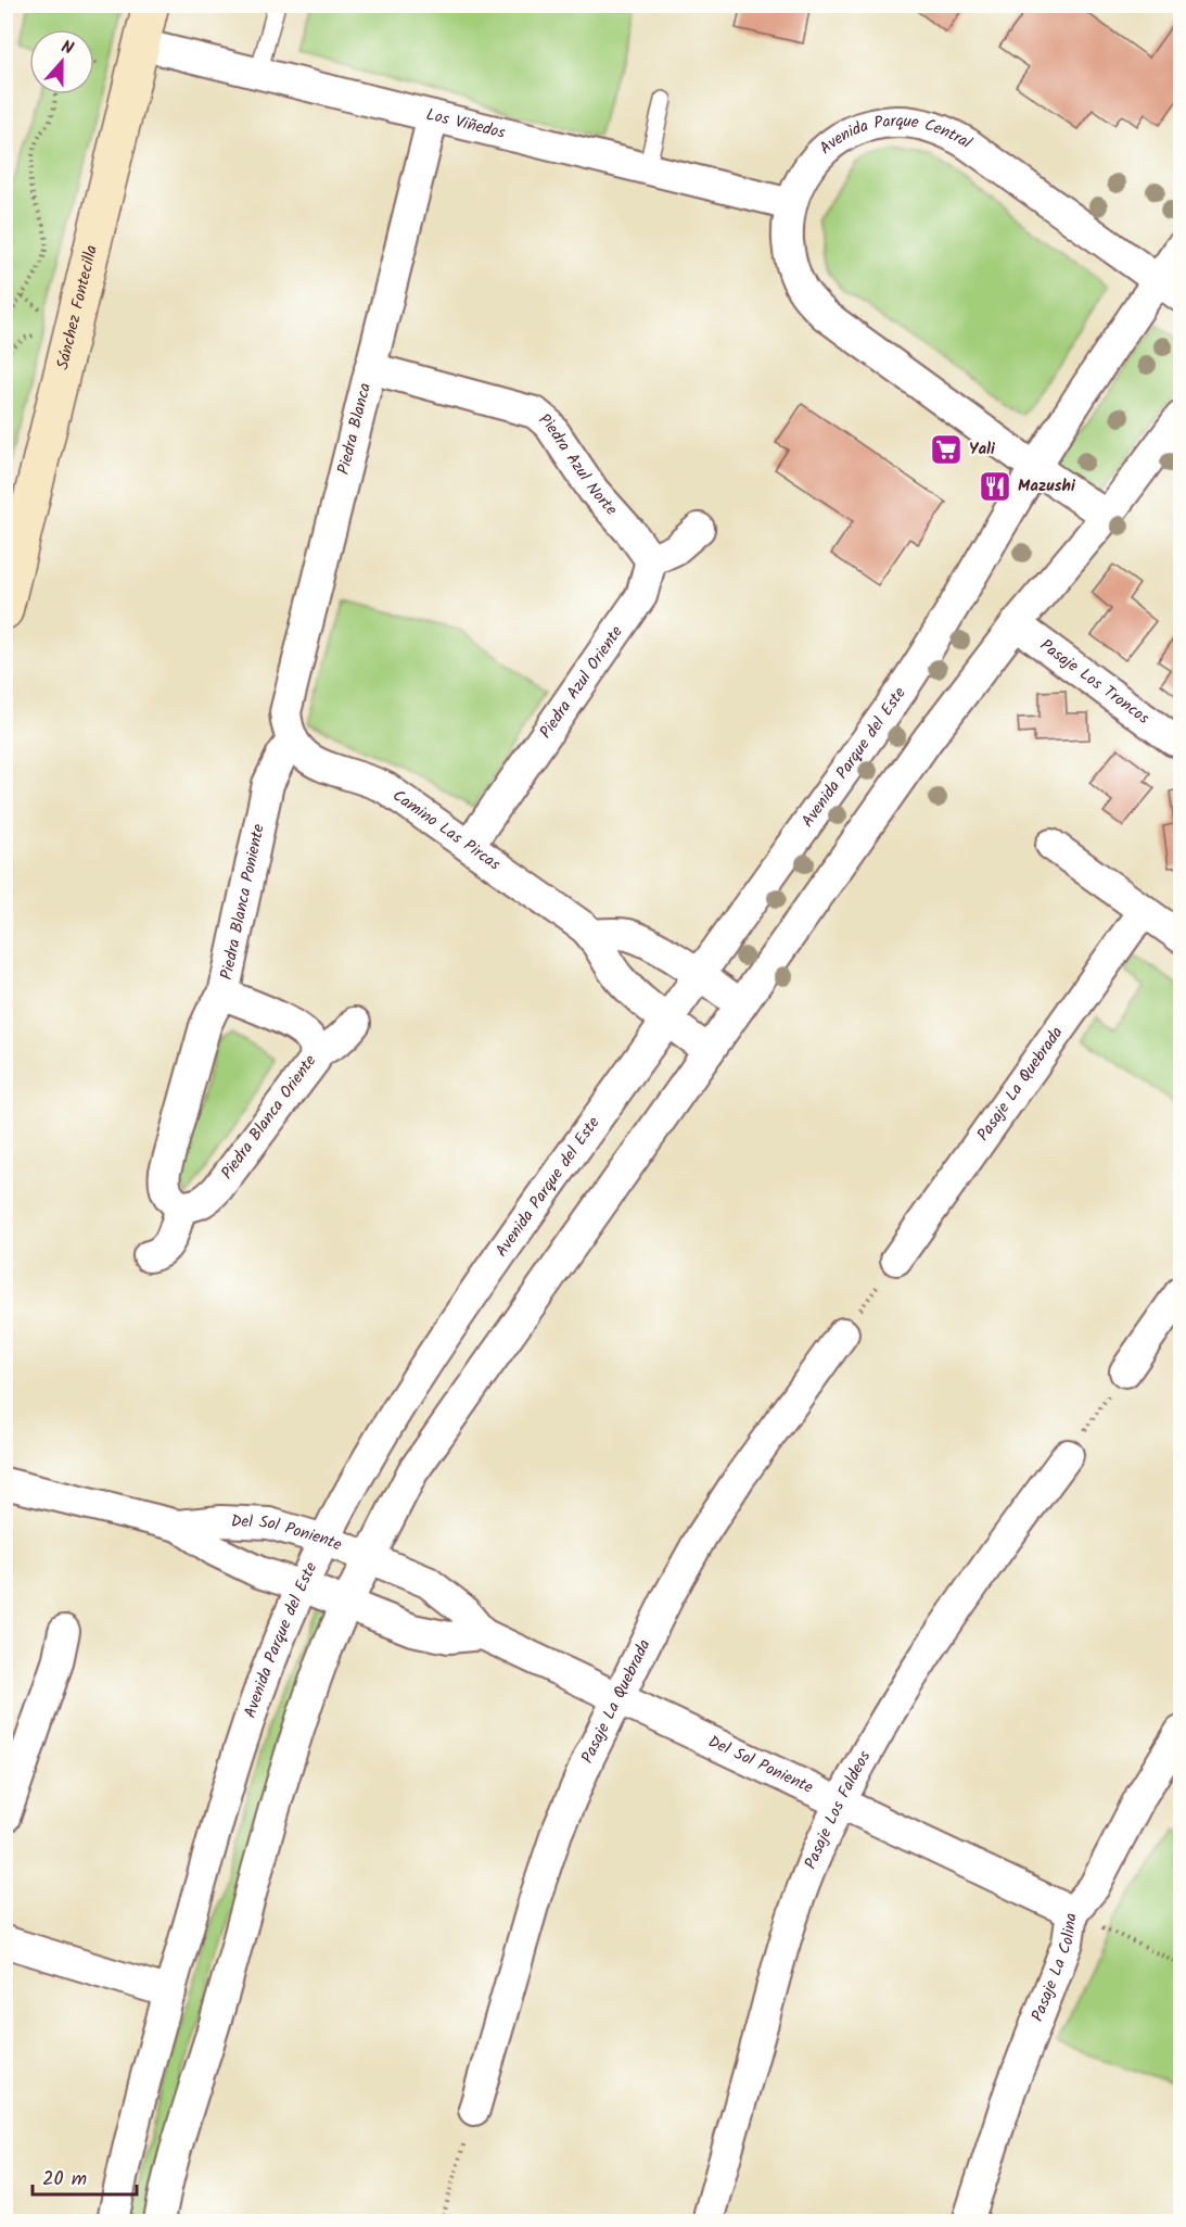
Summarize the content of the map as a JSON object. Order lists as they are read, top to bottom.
{
  "streets": {
    "street": [
      "Los Viñedos",
      "Avenida Parque Central",
      "Sánchez Fontecilla",
      "Piedra Blanca",
      "Piedra Azul Norte",
      "Piedra Azul Oriente",
      "Pasaje Los Troncos",
      "Avenida Parque del Este",
      "Camino Las Pircas",
      "Piedra Blanca Poniente",
      "Pasaje La Quebrada",
      "Piedra Blanca Oriente",
      "Del Sol Poniente",
      "Pasaje Los Faldeos",
      "Pasaje La Colina"
    ]
  },
  "crossings": [
    ["Los Viñedos", "Avenida Parque Central"],
    ["Los Viñedos", "Sánchez Fontecilla"],
    ["Los Viñedos", "Piedra Blanca"],
    ["Avenida Parque Central", "Avenida Parque del Este"],
    ["Piedra Blanca", "Piedra Azul Norte"],
    ["Piedra Blanca", "Camino Las Pircas"],
    ["Piedra Blanca", "Piedra Blanca Poniente"],
    ["Piedra Azul Norte", "Piedra Azul Oriente"],
    ["Piedra Azul Oriente", "Camino Las Pircas"],
    ["Avenida Parque del Este", "Camino Las Pircas"],
    ["Avenida Parque del Este", "Del Sol Poniente"],
    ["Camino Las Pircas", "Piedra Blanca Poniente"],
    ["Piedra Blanca Poniente", "Piedra Blanca Oriente"],
    ["Pasaje La Quebrada", "Del Sol Poniente"],
    ["Del Sol Poniente", "Pasaje Los Faldeos"],
    ["Del Sol Poniente", "Pasaje La Colina"]
  ],
  "places": {
    "supermarket": ["Yali"],
    "restaurant": ["Mazushi"]
  },
  "scale_bar": "20 m",
  "north": "top"
}
